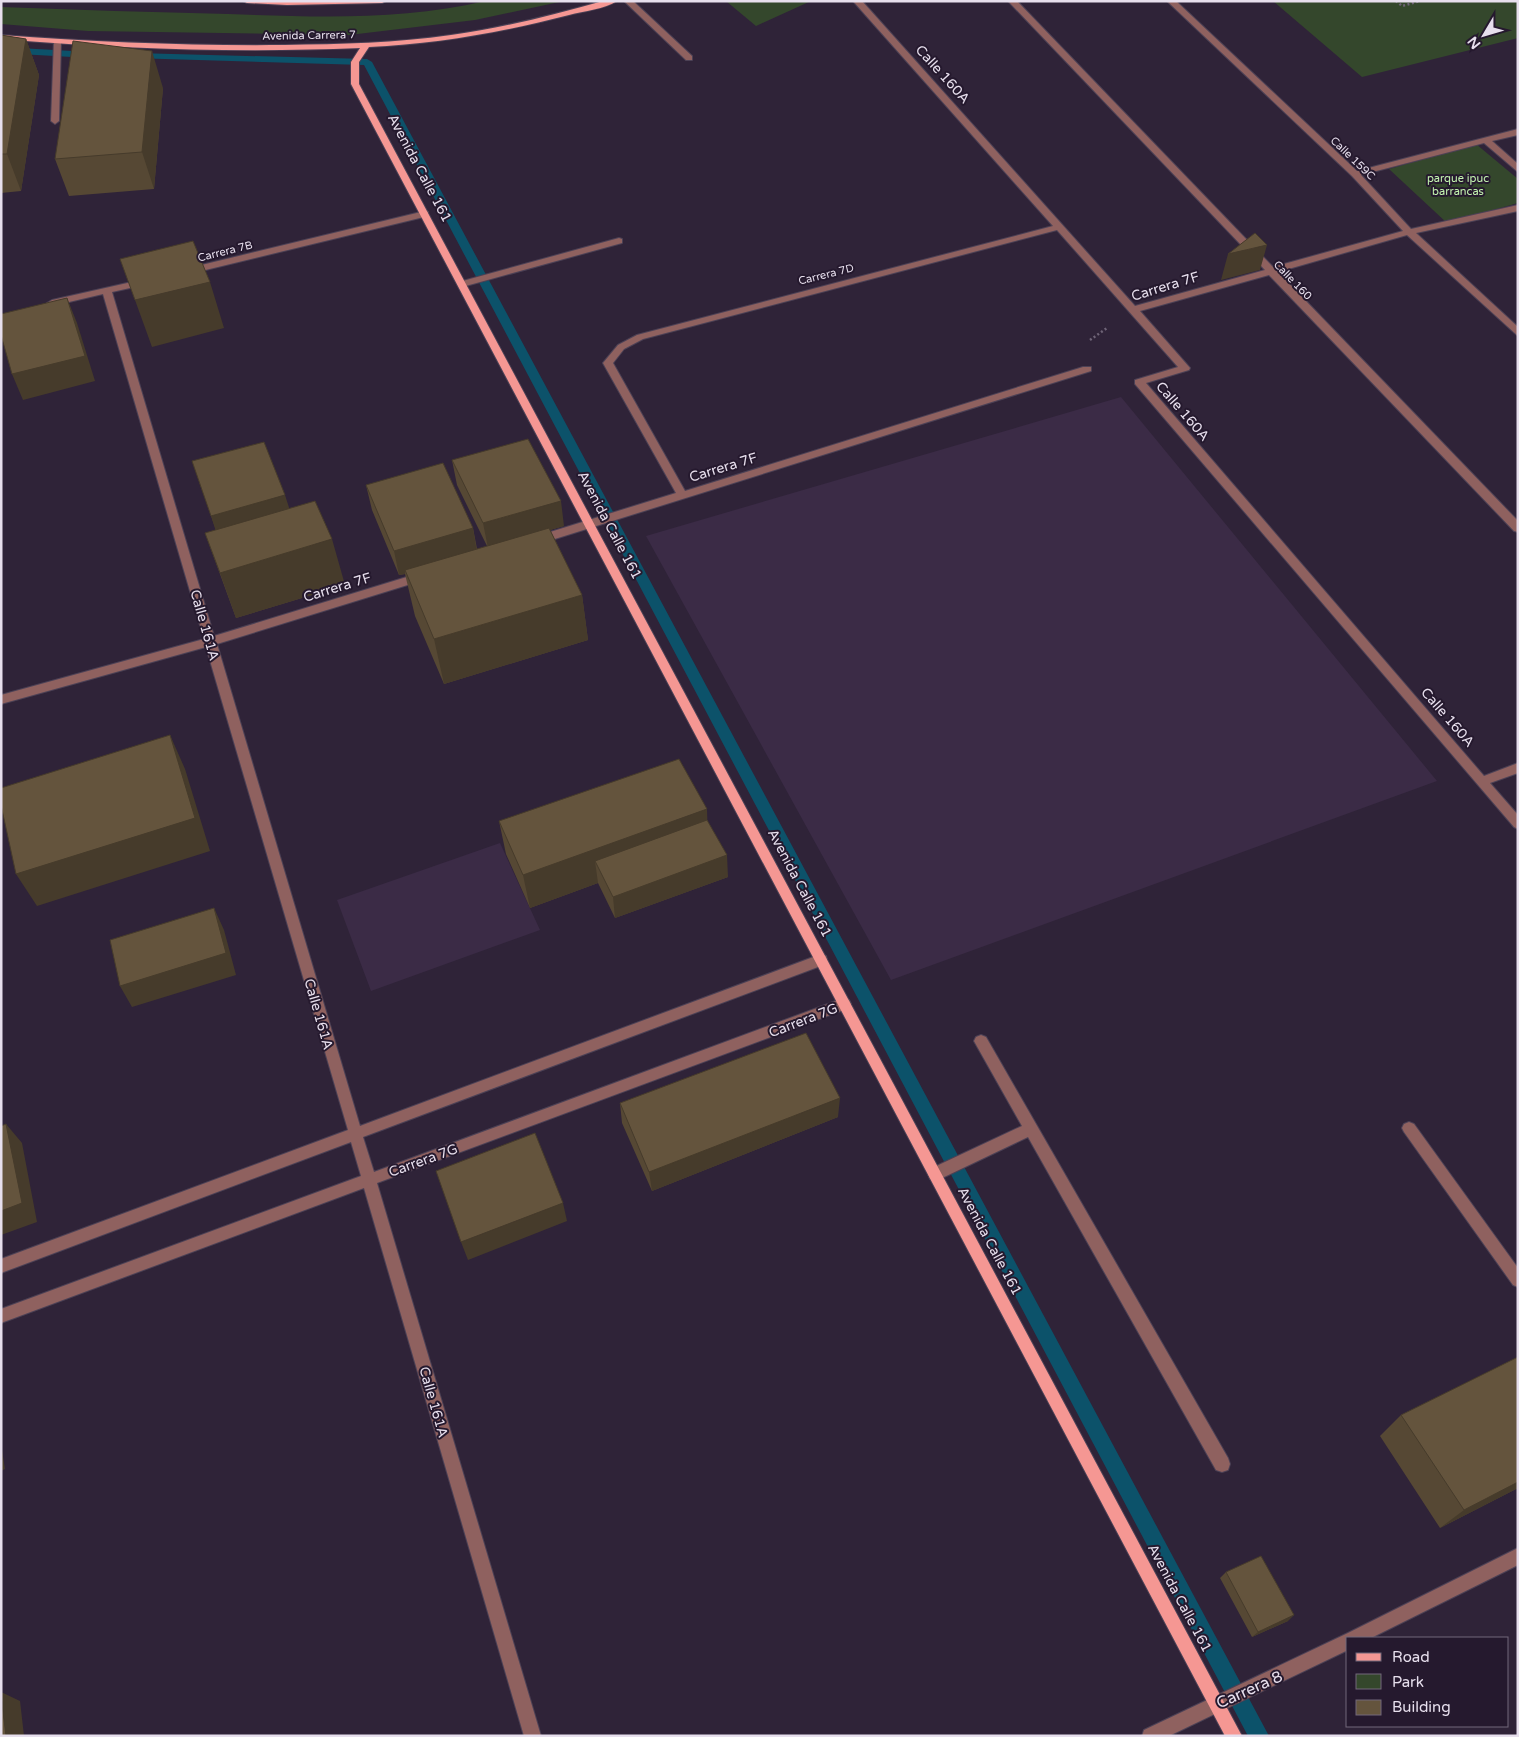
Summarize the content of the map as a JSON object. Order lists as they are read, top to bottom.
{
  "streets": {
    "main road": ["Avenida Carrera 7", "Avenida Calle 161"],
    "street": [
      "Calle 160A",
      "Calle 159C",
      "Carrera 7B",
      "Carrera 7D",
      "Calle 160",
      "Carrera 7F",
      "Calle 161A",
      "Carrera 7G",
      "Carrera 8"
    ]
  },
  "crossings": [
    ["Avenida Carrera 7", "Avenida Calle 161"],
    ["Calle 160A", "Carrera 7D"],
    ["Calle 160A", "Carrera 7F"],
    ["Calle 159C", "Carrera 7F"],
    ["Avenida Calle 161", "Carrera 7B"],
    ["Avenida Calle 161", "Carrera 7F"],
    ["Avenida Calle 161", "Carrera 7G"],
    ["Avenida Calle 161", "Carrera 8"],
    ["Carrera 7D", "Carrera 7F"],
    ["Calle 160", "Carrera 7F"],
    ["Carrera 7F", "Calle 161A"],
    ["Calle 161A", "Carrera 7G"]
  ],
  "parks": ["parque ipuc barrancas"],
  "legend": ["Road", "Park", "Building"],
  "north": "bottom left"
}
